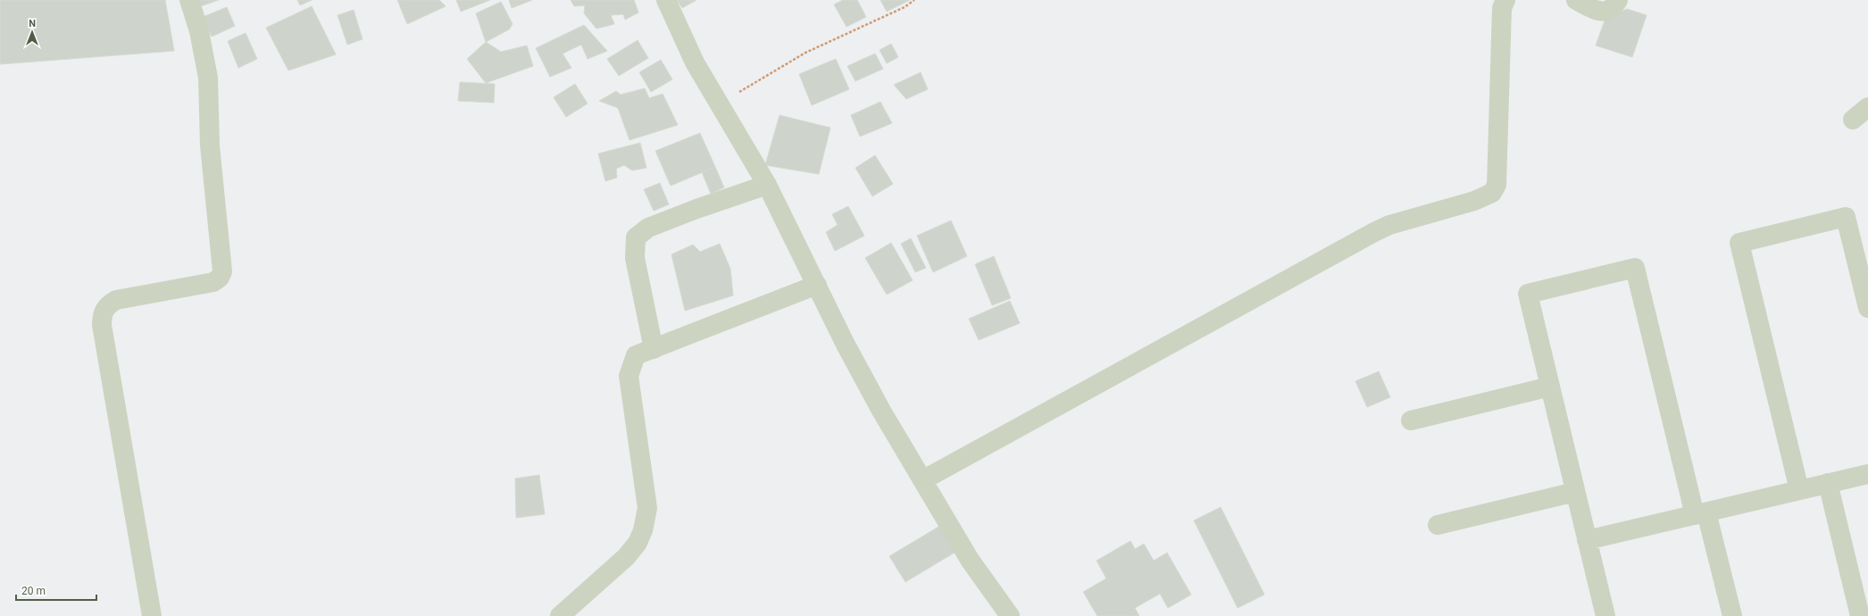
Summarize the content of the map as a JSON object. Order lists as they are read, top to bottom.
{
  "scale_bar": "20 m",
  "north": "top"
}
